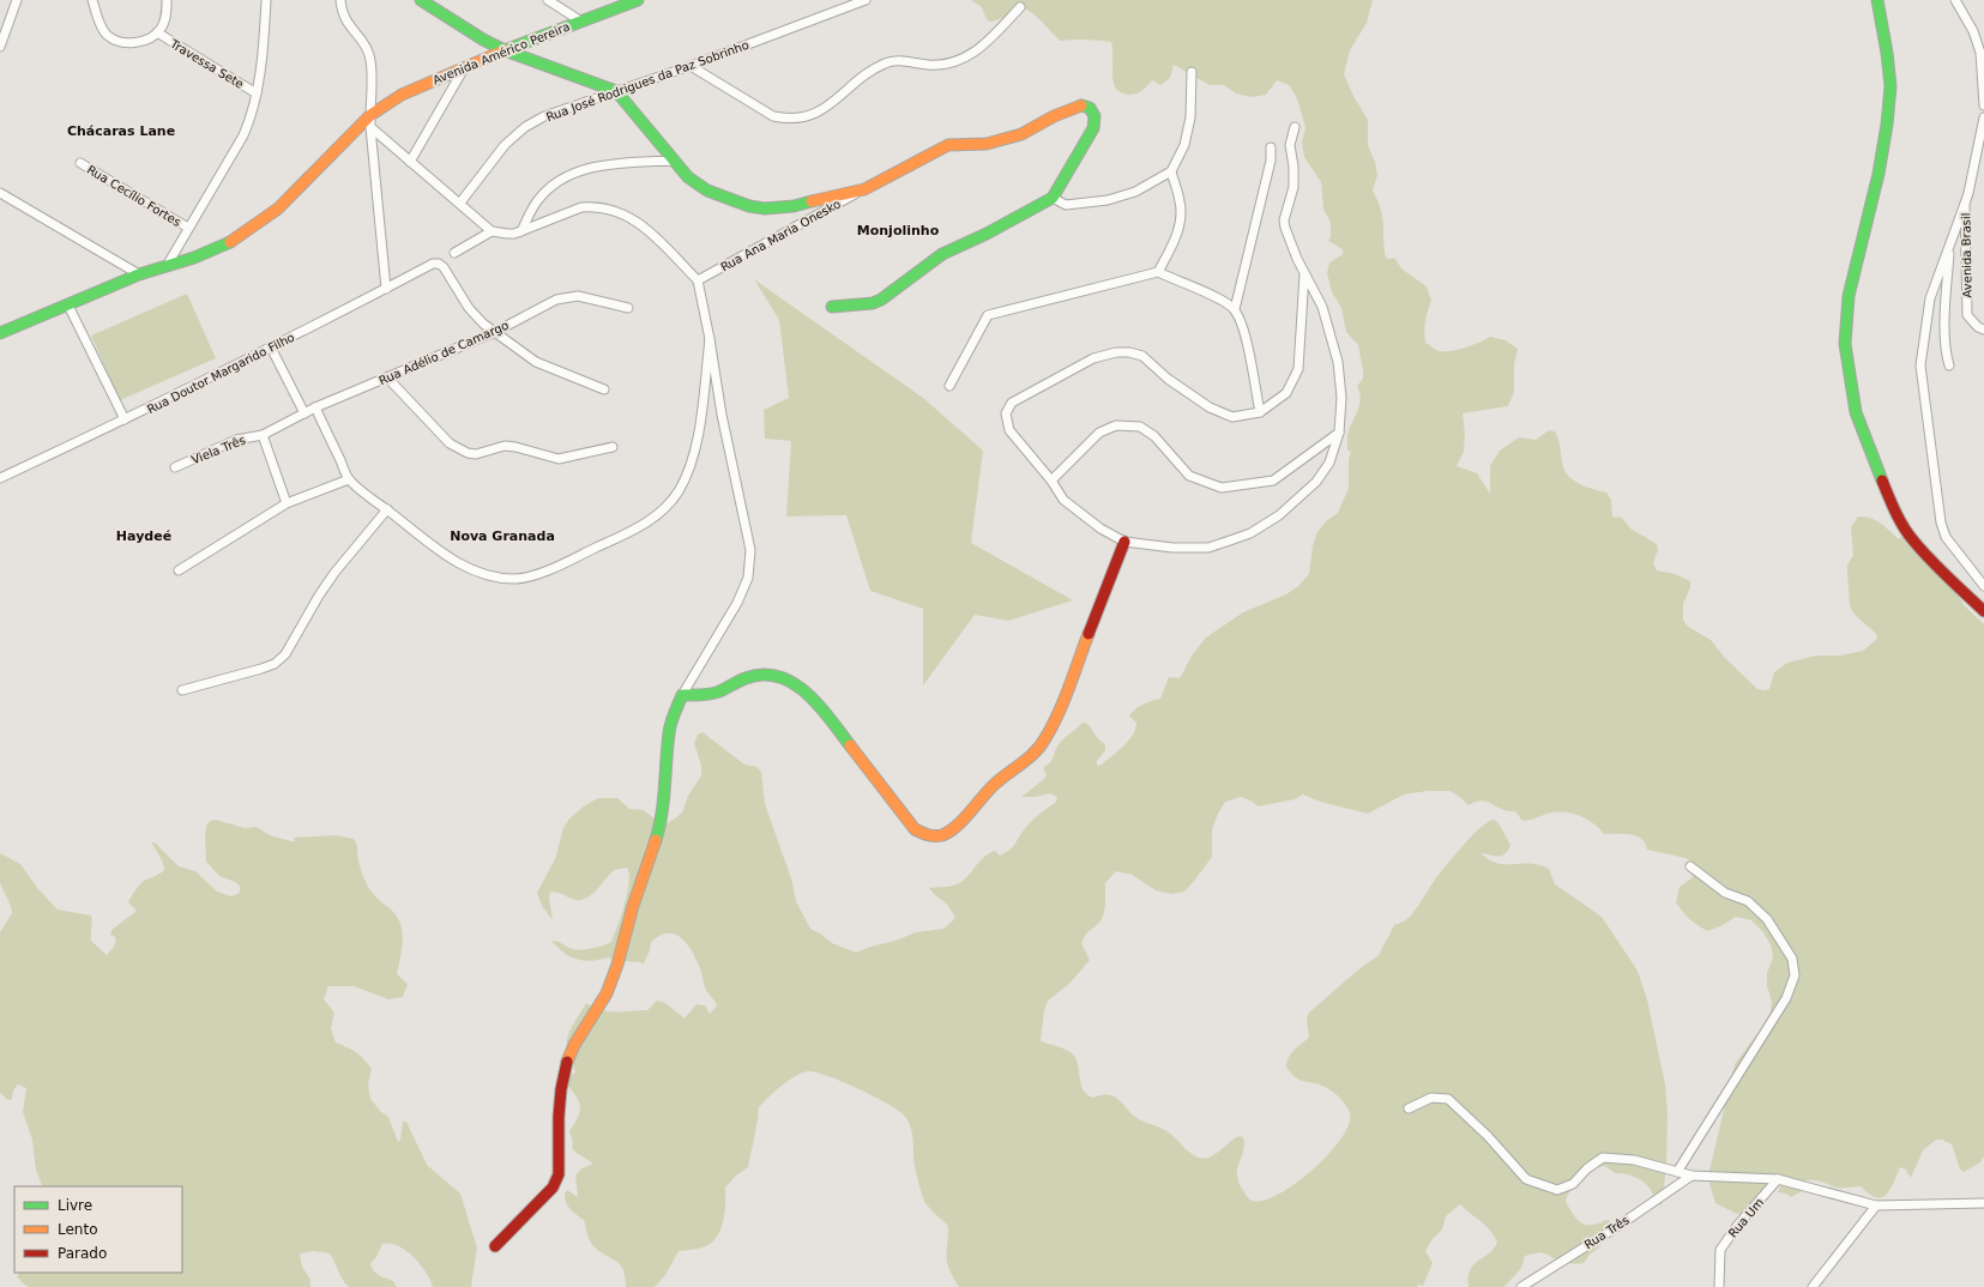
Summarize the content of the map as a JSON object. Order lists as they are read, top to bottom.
{
  "streets": {
    "street": [
      "Avenida Américo Pereira",
      "Travessa Sete",
      "Rua José Rodrigues da Paz Sobrinho",
      "Rua Cecílio Fortes",
      "Rua Ana Maria Onesko",
      "Avenida Brasil",
      "Rua Adélio de Camargo",
      "Rua Doutor Margarido Filho",
      "Viela Três",
      "Rua Um",
      "Rua Três"
    ]
  },
  "crossings": [
    ["Rua Adélio de Camargo", "Rua Doutor Margarido Filho"],
    ["Rua Adélio de Camargo", "Viela Três"]
  ],
  "districts": [
    "Chácaras Lane",
    "Monjolinho",
    "Haydeé",
    "Nova Granada"
  ],
  "legend": ["Livre", "Lento", "Parado"]
}
